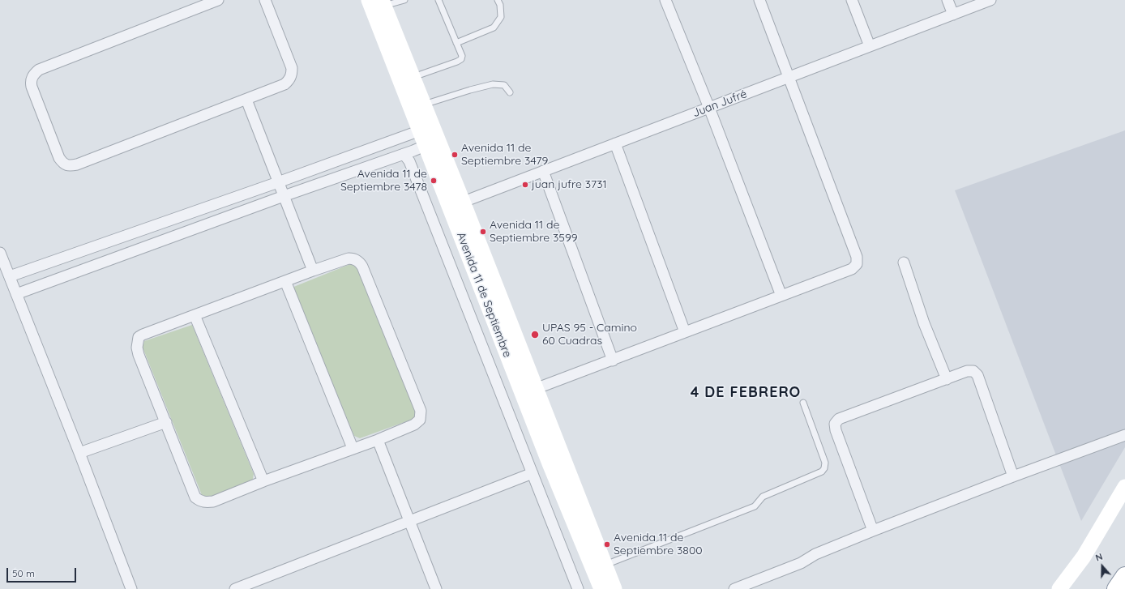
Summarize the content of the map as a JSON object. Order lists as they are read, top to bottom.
{
  "streets": {
    "main road": ["Avenida 11 de Septiembre"],
    "street": ["Juan Jufré"]
  },
  "crossings": [
    ["Juan Jufré", "Avenida 11 de Septiembre"]
  ],
  "districts": ["4 DE FEBRERO"],
  "places": [
    "Avenida 11 de Septiembre 3479",
    "Avenida 11 de Septiembre 3478",
    "juan jufre 3731",
    "Avenida 11 de Septiembre 3599",
    "UPAS 95 - Camino 60 Cuadras",
    "Avenida 11 de Septiembre 3800"
  ],
  "scale_bar": "50 m",
  "north": "top"
}
